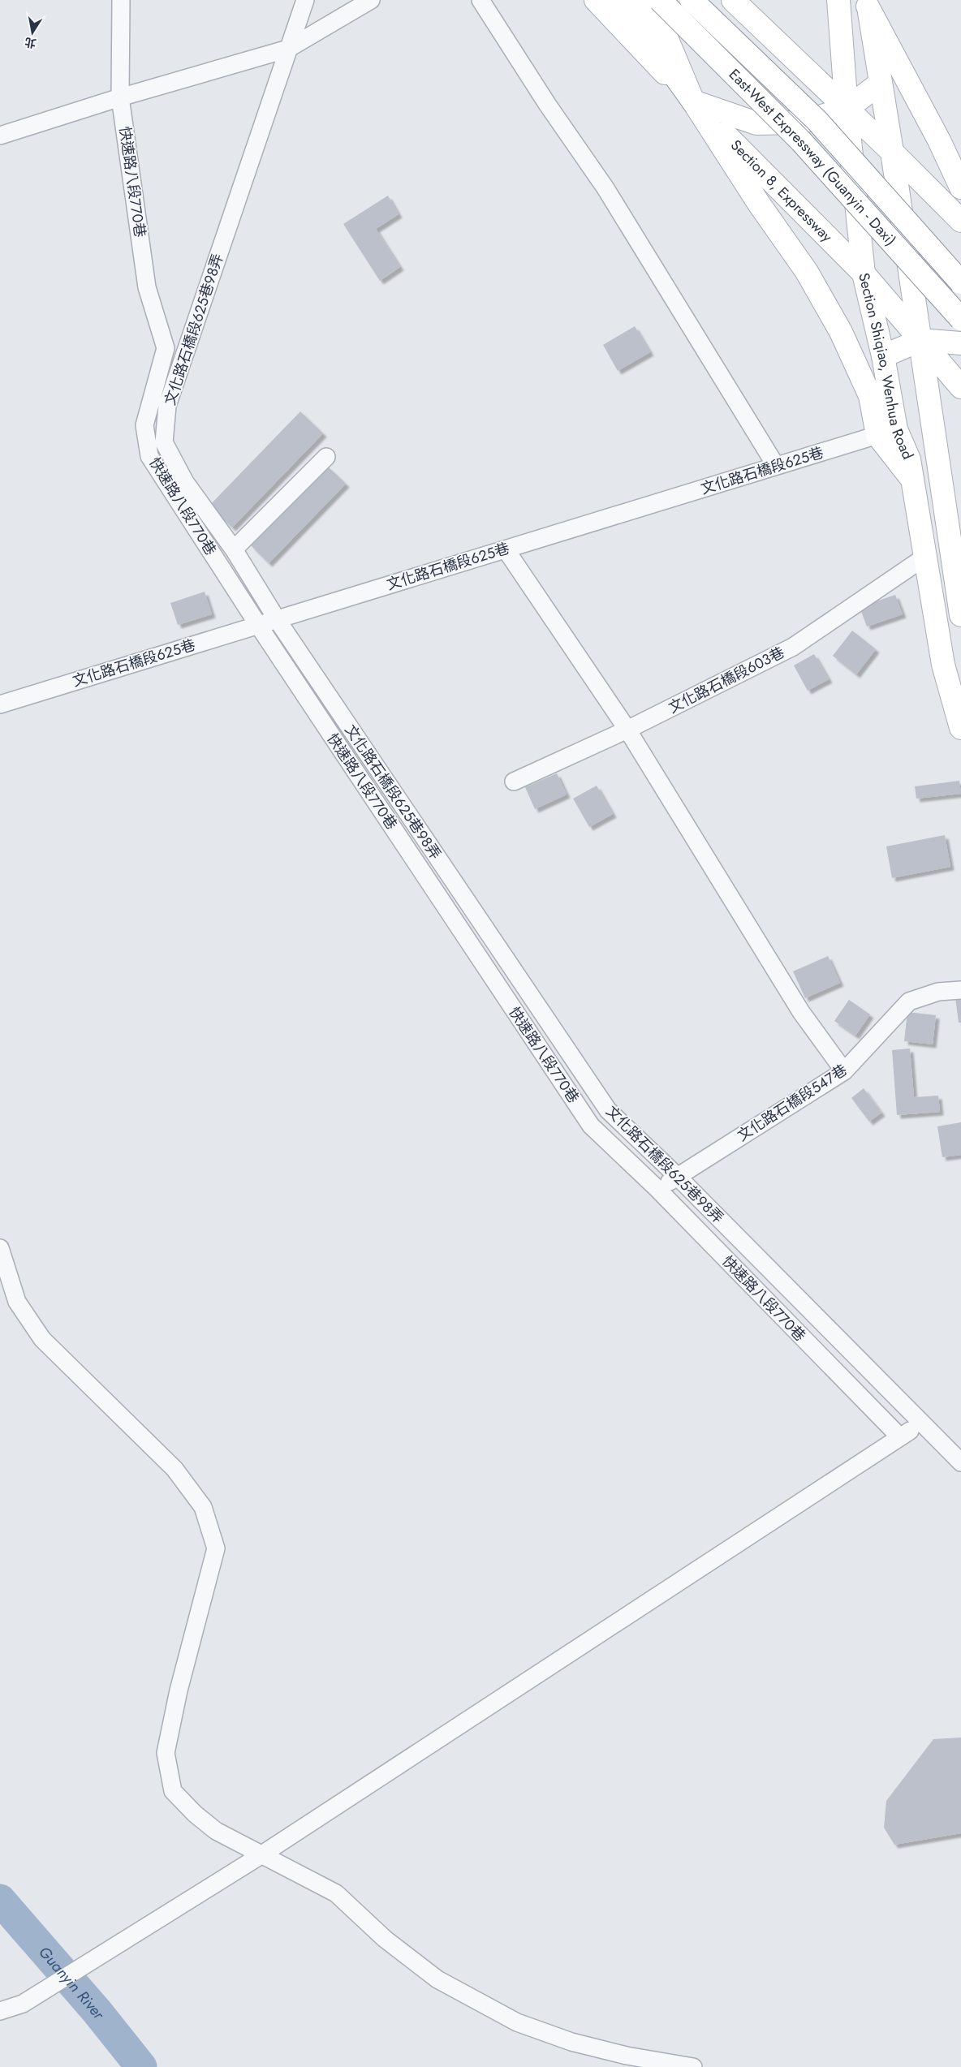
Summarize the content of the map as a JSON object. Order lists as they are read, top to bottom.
{
  "streets": {
    "main road": ["East-West Expressway (Guanyin - Daxi)", "Section 8, Expressway", "Section Shiqiao, Wenhua Road"],
    "street": [
      "快速路八段770巷",
      "文化路石橋段625巷98弄",
      "文化路石橋段625巷",
      "文化路石橋段603巷",
      "文化路石橋段547巷"
    ]
  },
  "crossings": [
    ["快速路八段770巷", "文化路石橋段625巷"],
    ["快速路八段770巷", "文化路石橋段547巷"],
    ["Section 8, Expressway", "Section Shiqiao, Wenhua Road"],
    ["文化路石橋段625巷98弄", "文化路石橋段625巷"],
    ["文化路石橋段625巷98弄", "文化路石橋段547巷"],
    ["Section Shiqiao, Wenhua Road", "文化路石橋段625巷"],
    ["Section Shiqiao, Wenhua Road", "文化路石橋段603巷"]
  ],
  "water": ["Guanyin River"],
  "north": "bottom"
}
